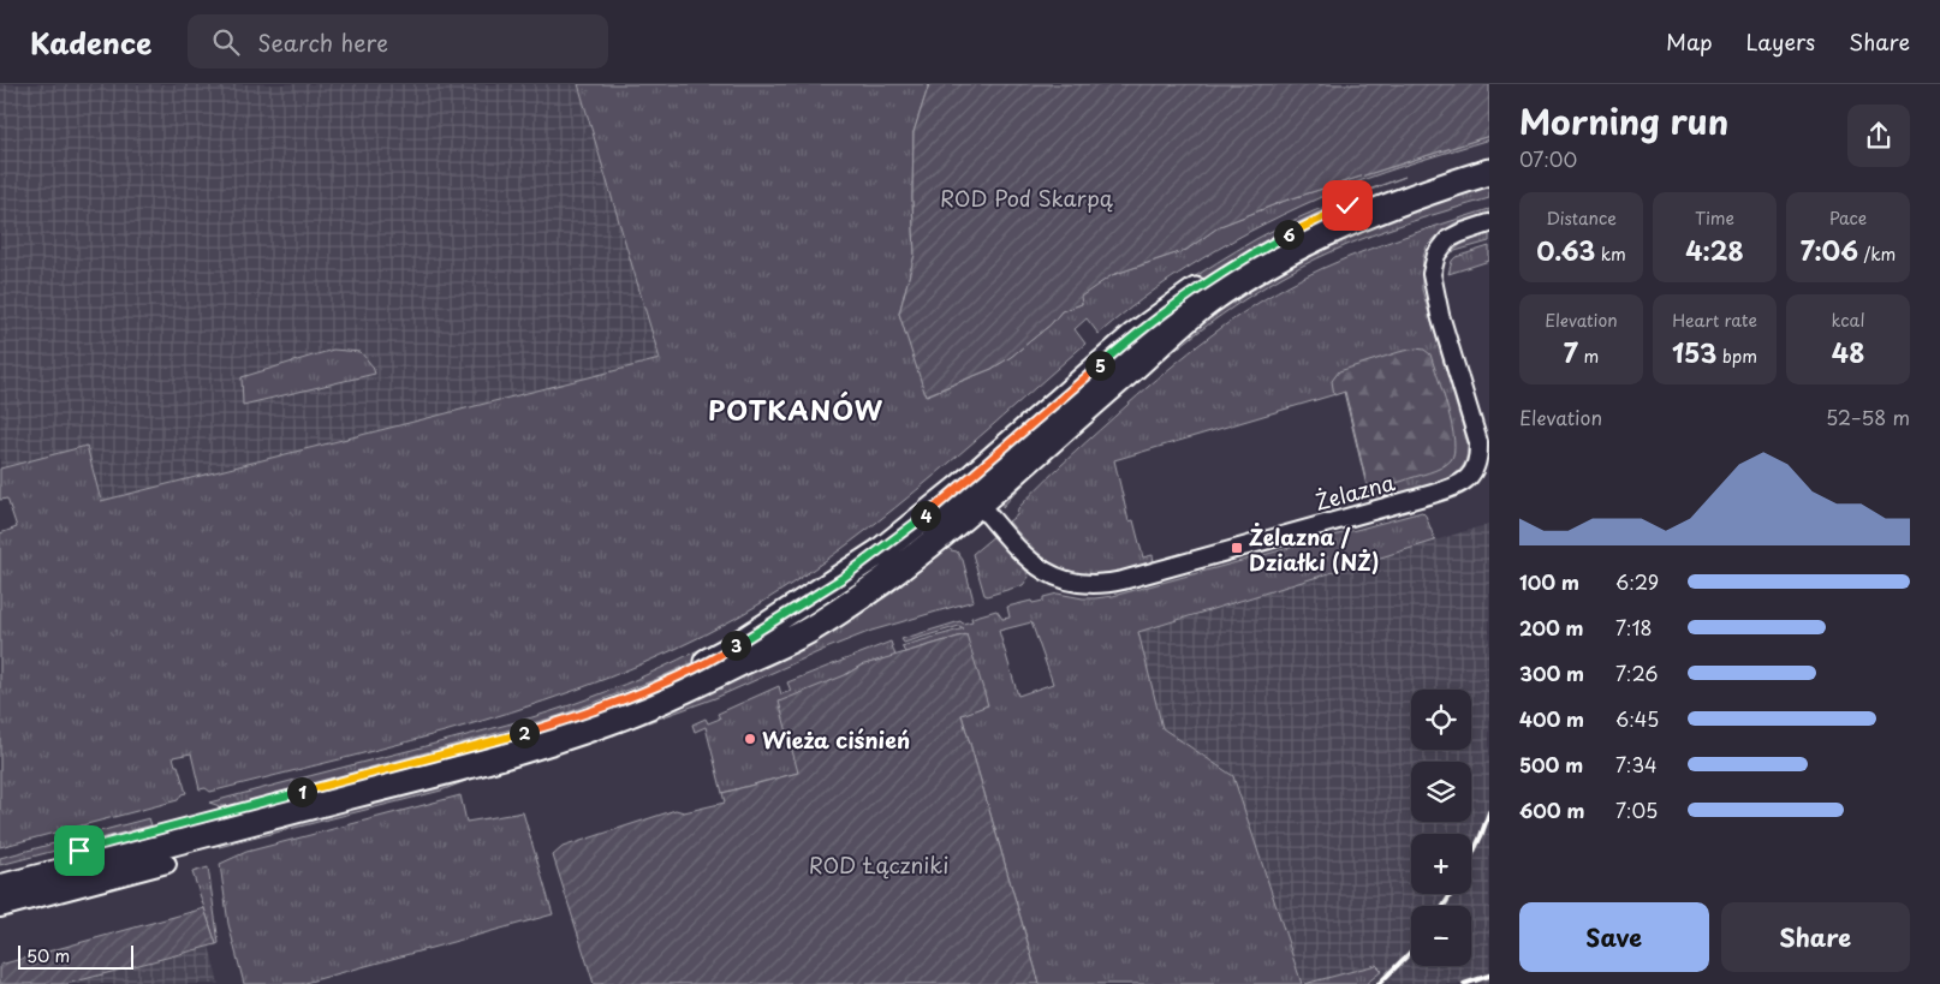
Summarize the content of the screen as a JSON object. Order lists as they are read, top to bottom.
{
  "streets": {
    "street": ["Żelazna"]
  },
  "districts": ["POTKANÓW"],
  "parks": ["ROD Pod Skarpą", "ROD Łączniki"],
  "places": {
    "transit": ["Żelazna / Działki (NŻ)"],
    "other": ["Wieża ciśnień"]
  },
  "scale_bar": "50 m",
  "page": {
    "header": "Kadence",
    "search": "Search here",
    "nav": ["Map", "Layers", "Share"],
    "heading": ["Morning run", "07:00"],
    "stats": [
      ["Distance", "0.63 km"],
      ["Time", "4:28"],
      ["Pace", "7:06 /km"],
      ["Elevation", "7 m"],
      ["Heart rate", "153 bpm"],
      ["kcal", "48"]
    ],
    "pins": [
      "6",
      "5",
      "4",
      "3",
      "2",
      "1"
    ],
    "chart": ["Elevation", "52–58 m"],
    "list": [
      {
        "name": "100 m",
        "note": "6:29"
      },
      {
        "name": "200 m",
        "note": "7:18"
      },
      {
        "name": "300 m",
        "note": "7:26"
      },
      {
        "name": "400 m",
        "note": "6:45"
      },
      {
        "name": "500 m",
        "note": "7:34"
      },
      {
        "name": "600 m",
        "note": "7:05"
      }
    ],
    "map_buttons": ["+", "−"],
    "buttons": ["Save", "Share"],
    "scale": "50 m"
  }
}
